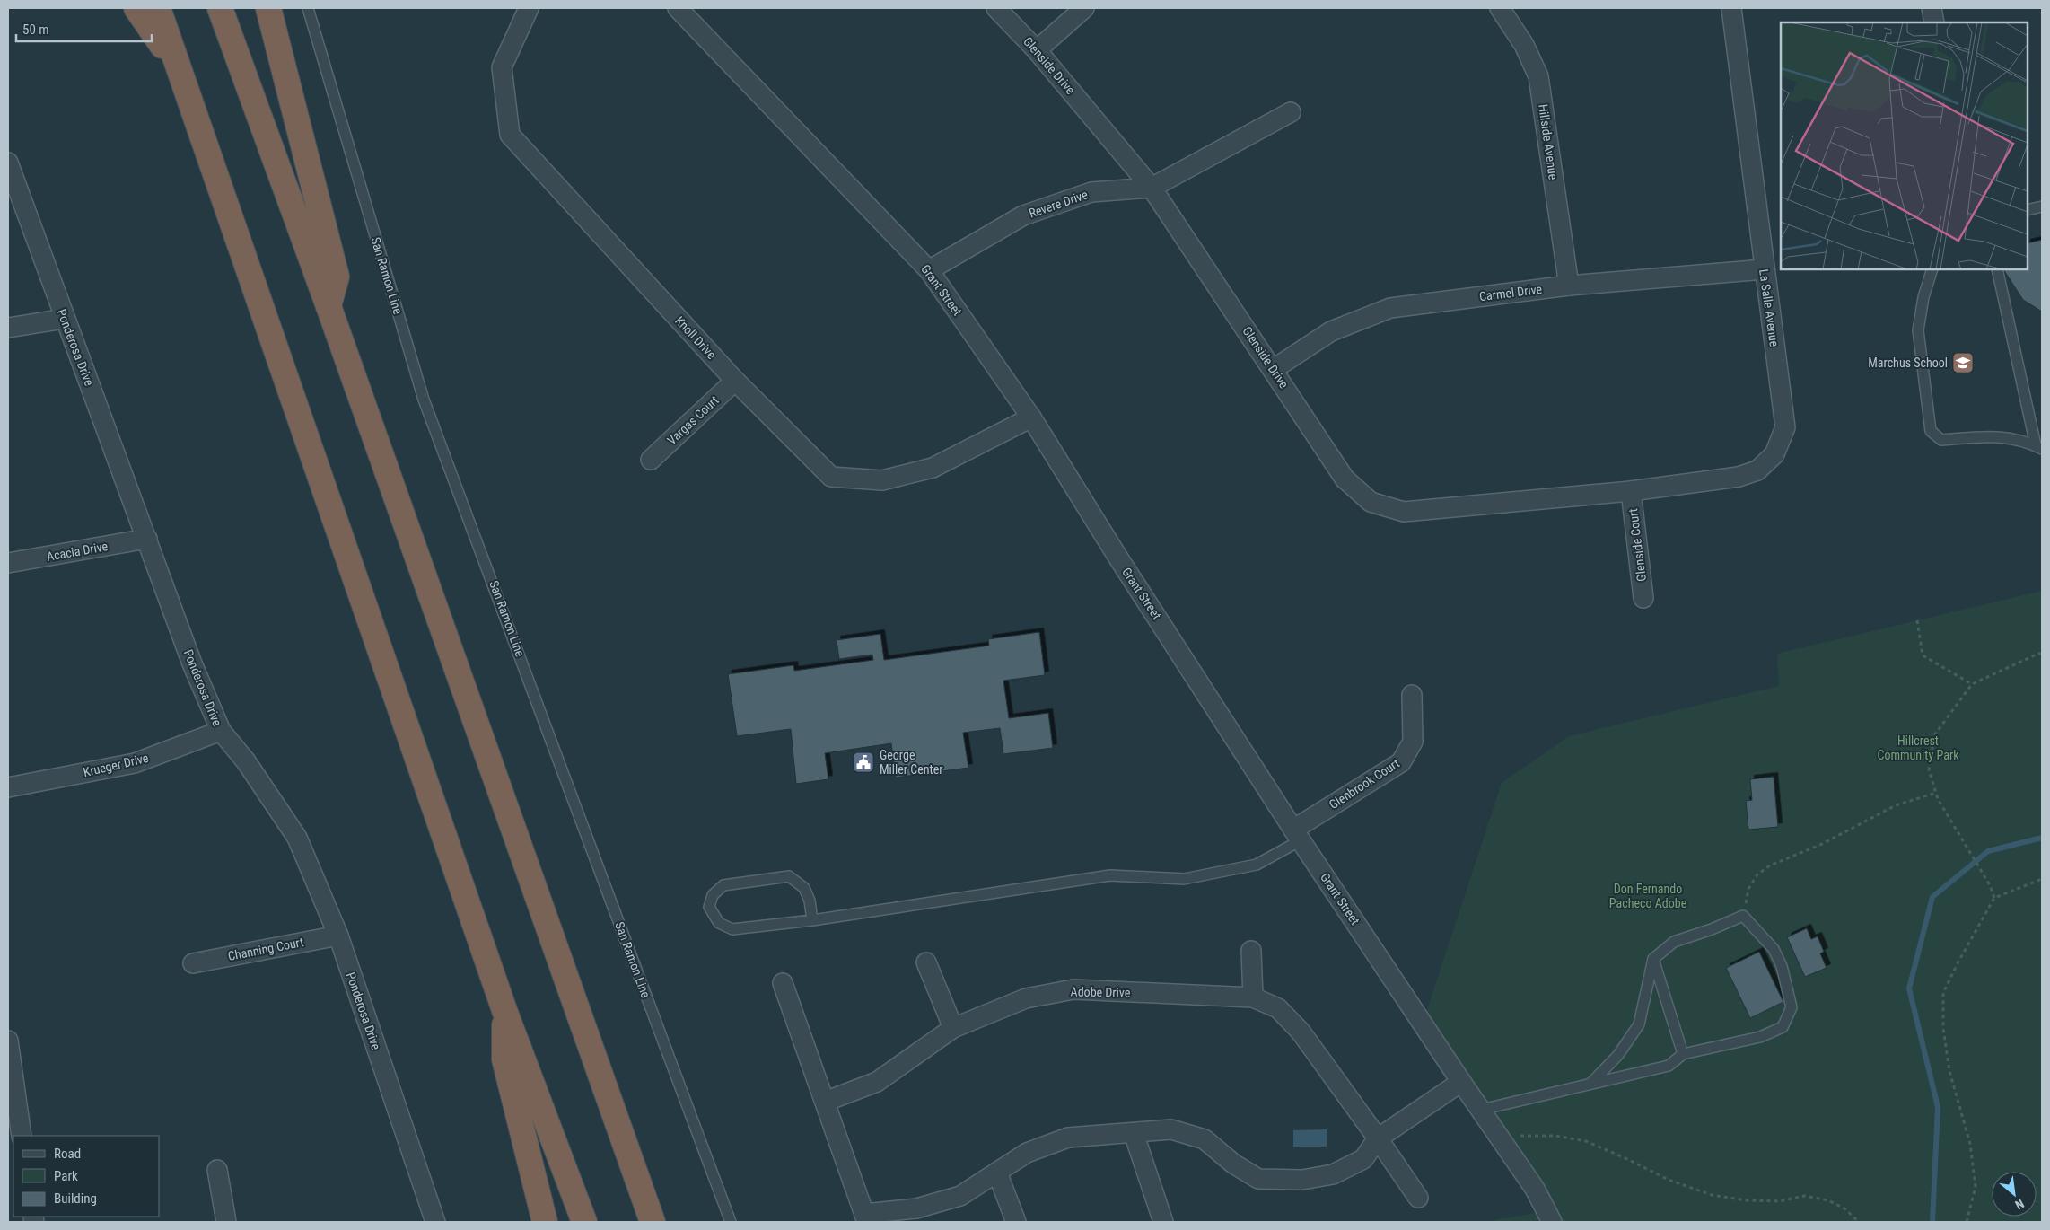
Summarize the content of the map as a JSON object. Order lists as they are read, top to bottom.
{
  "streets": {
    "street": [
      "Glenside Drive",
      "Hillside Avenue",
      "Revere Drive",
      "Grant Street",
      "Carmel Drive",
      "La Salle Avenue",
      "Knoll Drive",
      "Ponderosa Drive",
      "Vargas Court",
      "Glenside Court",
      "Acacia Drive",
      "Krueger Drive",
      "Glenbrook Court",
      "Channing Court",
      "Adobe Drive"
    ],
    "lane": ["San Ramon Line"]
  },
  "crossings": [
    ["Glenside Drive", "Revere Drive"],
    ["Glenside Drive", "Carmel Drive"],
    ["Glenside Drive", "La Salle Avenue"],
    ["Glenside Drive", "Glenside Court"],
    ["Hillside Avenue", "Carmel Drive"],
    ["Revere Drive", "Grant Street"],
    ["Grant Street", "Knoll Drive"],
    ["Grant Street", "Glenbrook Court"],
    ["Carmel Drive", "La Salle Avenue"],
    ["La Salle Avenue", "Glenside Court"],
    ["Knoll Drive", "Vargas Court"],
    ["Ponderosa Drive", "Acacia Drive"],
    ["Ponderosa Drive", "Krueger Drive"],
    ["Ponderosa Drive", "Channing Court"]
  ],
  "parks": ["Hillcrest Community Park", "Don Fernando Pacheco Adobe"],
  "places": {
    "school or university": ["Marchus School"],
    "public building": ["George Miller Center"]
  },
  "legend": ["Road", "Park", "Building"],
  "scale_bar": "50 m",
  "north": "bottom right"
}
